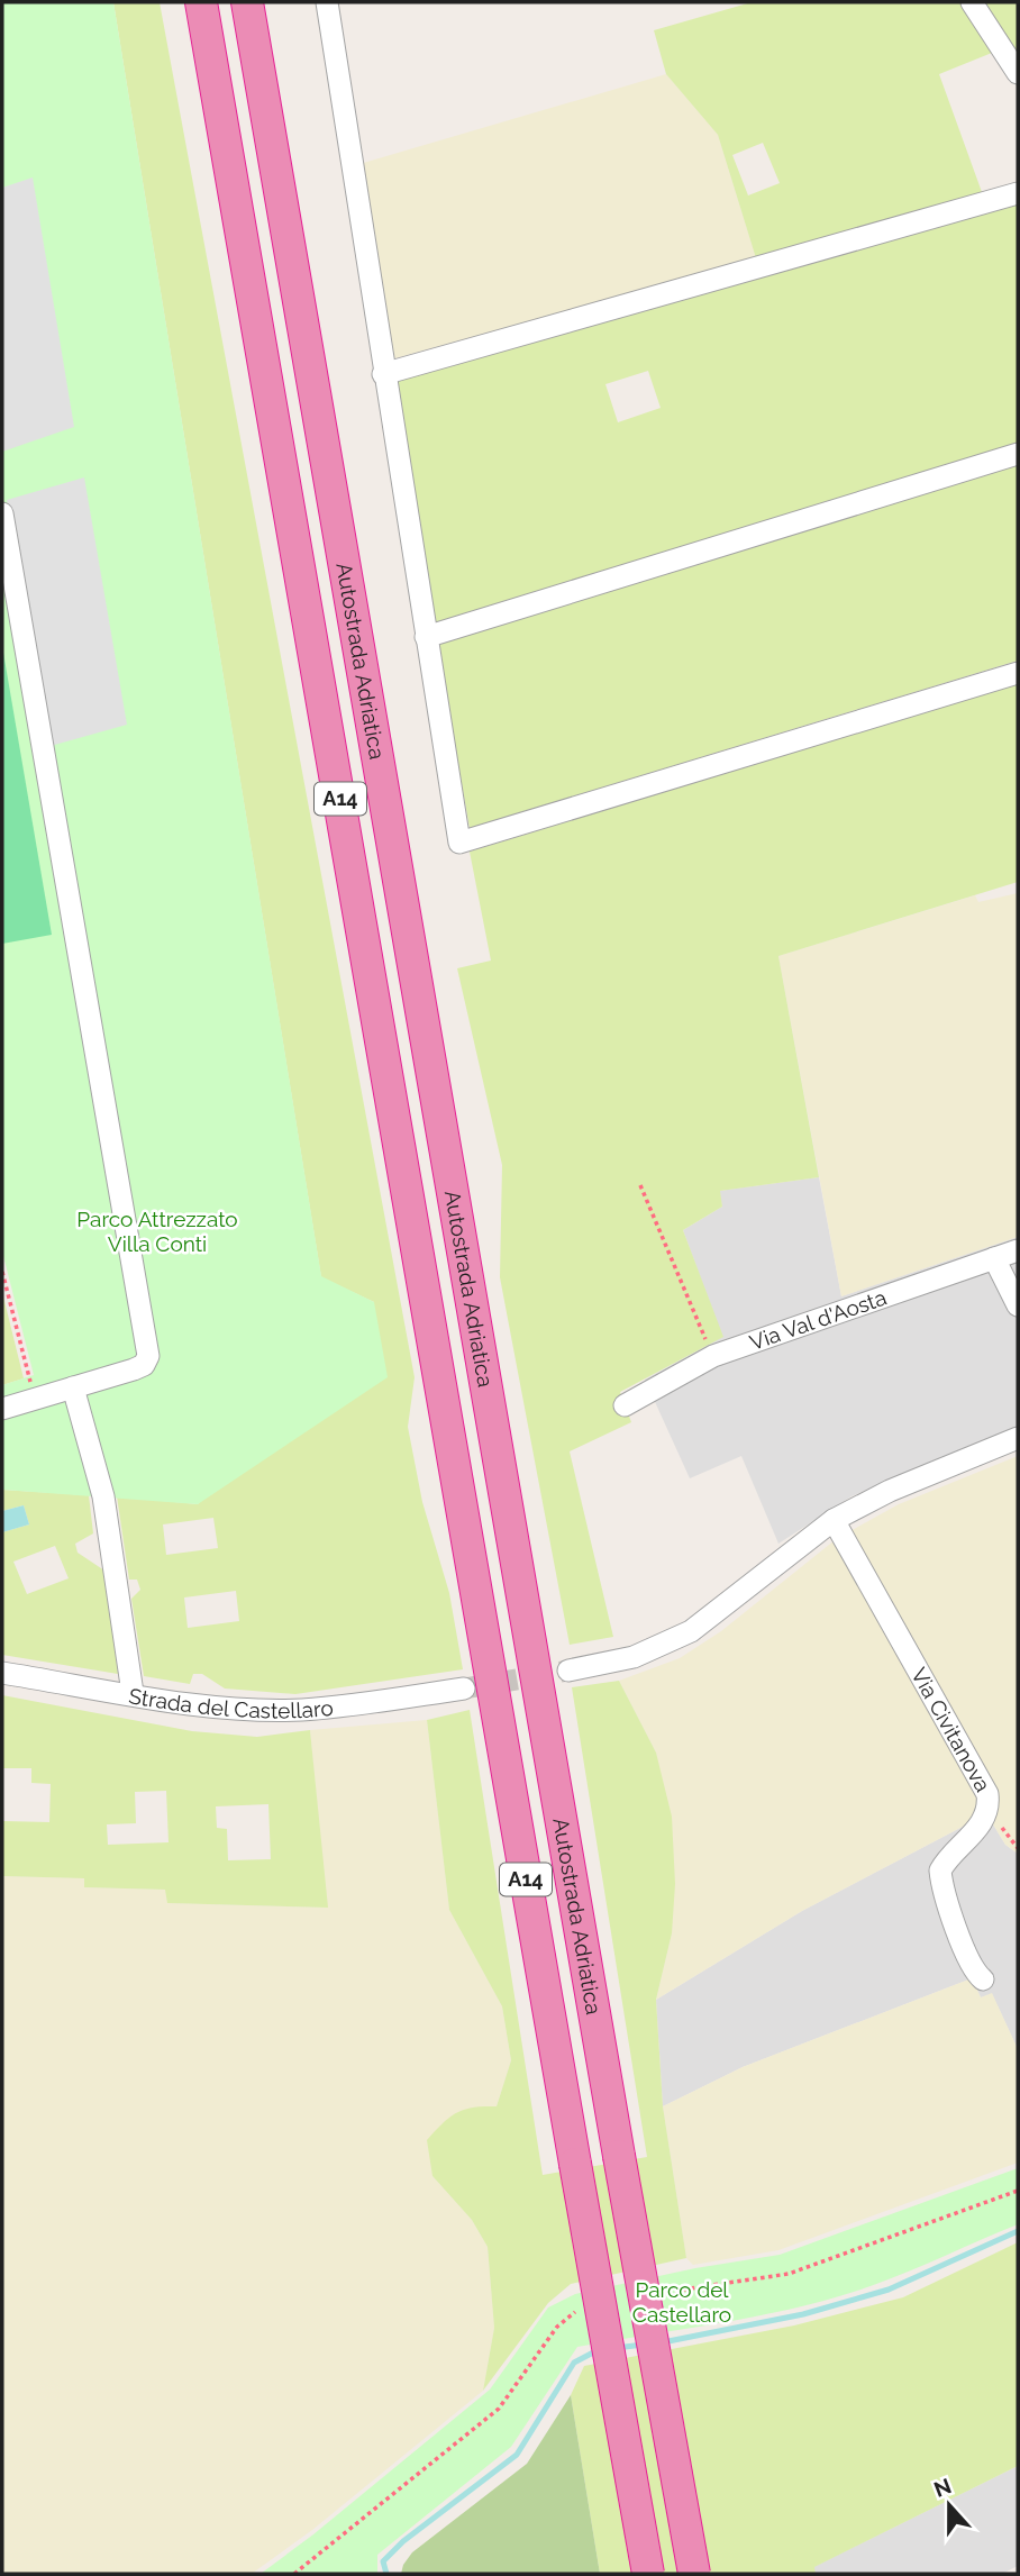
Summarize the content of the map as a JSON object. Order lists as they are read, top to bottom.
{
  "streets": {
    "highway": ["Autostrada Adriatica", "A14"],
    "street": ["Via Val d'Aosta", "Strada del Castellaro", "Via Civitanova"]
  },
  "parks": ["Parco Attrezzato Villa Conti", "Parco del Castellaro"],
  "north": "top"
}
